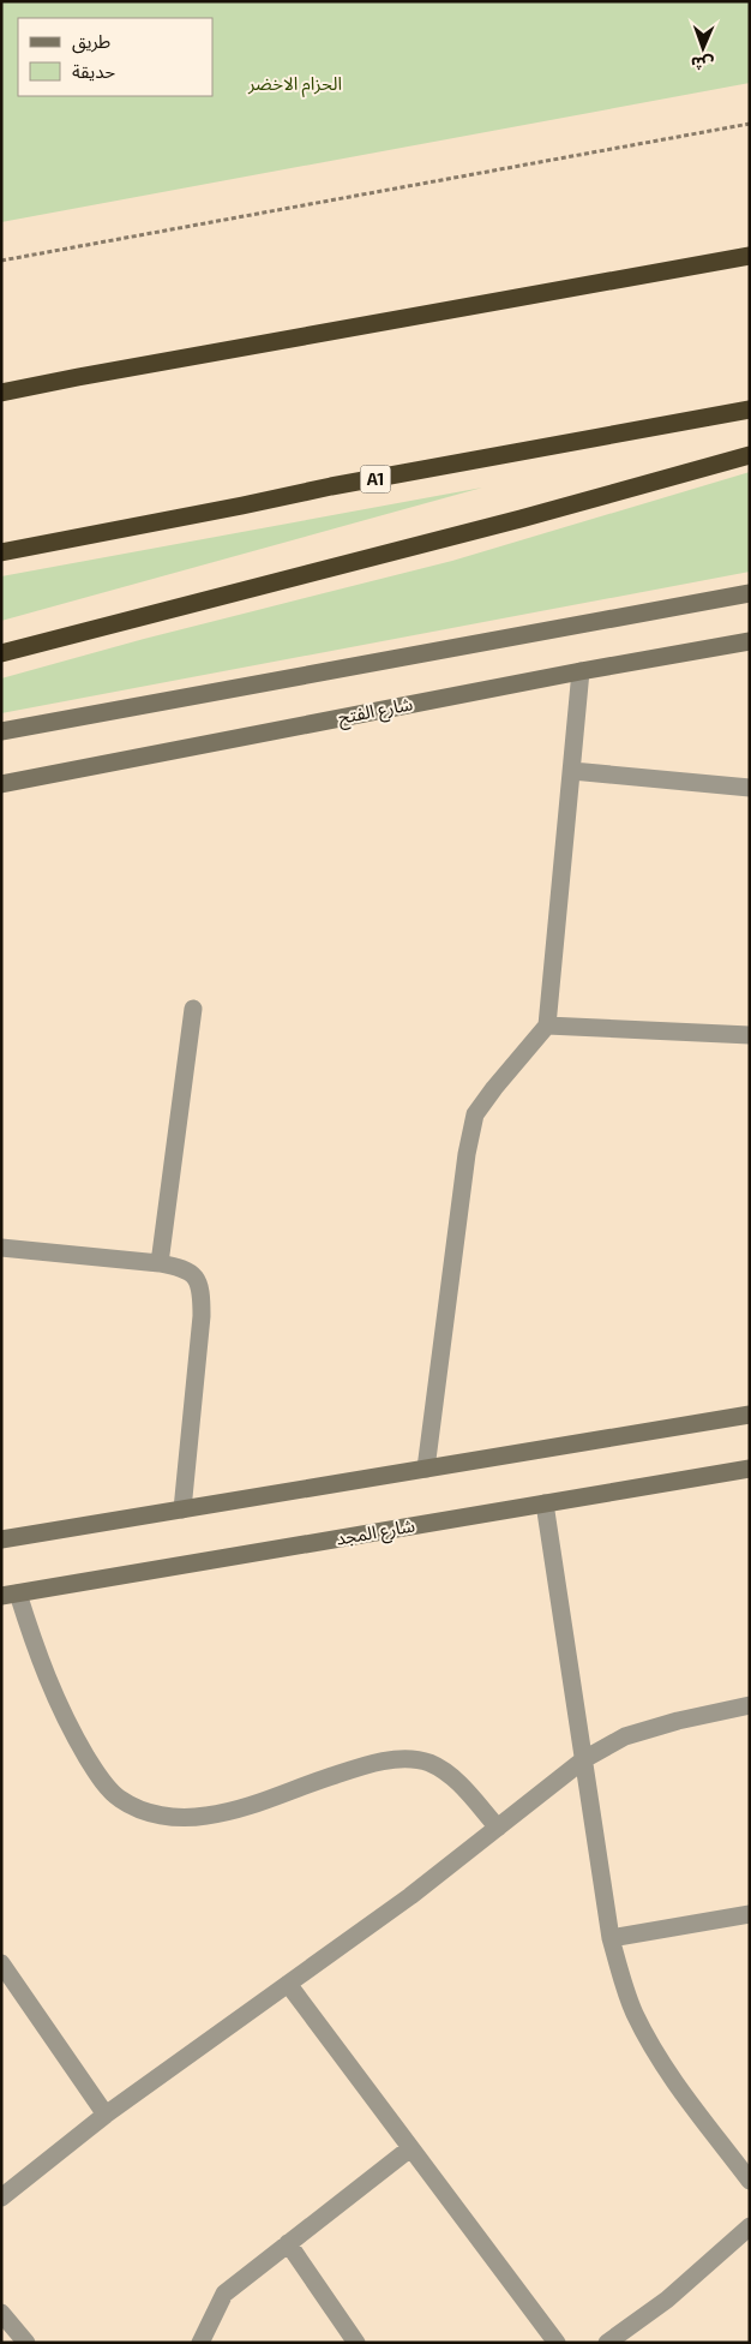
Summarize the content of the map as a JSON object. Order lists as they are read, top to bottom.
{
  "streets": {
    "highway": ["A1"],
    "street": ["شارع الفتح", "شارع المجد"]
  },
  "parks": ["الحزام الاخضر"],
  "legend": ["طريق", "حديقة"],
  "north": "bottom"
}
